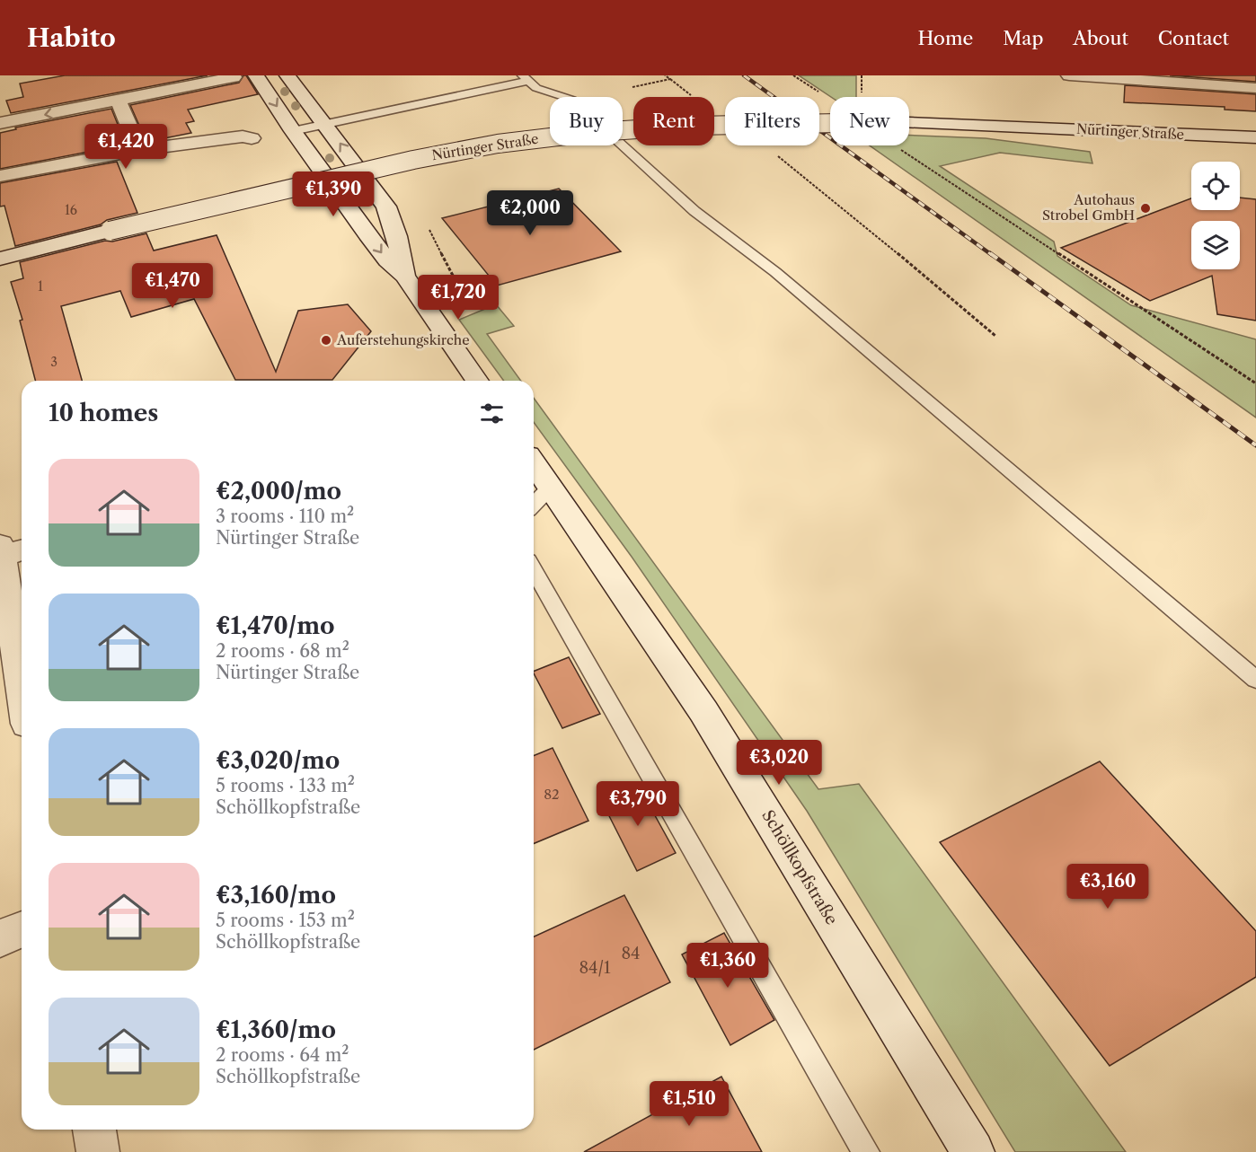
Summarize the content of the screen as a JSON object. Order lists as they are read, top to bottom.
{
  "streets": {
    "main road": ["Nürtinger Straße", "Schöllkopfstraße"]
  },
  "places": ["Autohaus Strobel GmbH", "Auferstehungskirche"],
  "house_numbers": [
    "16",
    "1",
    "3",
    "82",
    "84",
    "84/1"
  ],
  "page": {
    "header": "Habito",
    "nav": [
      "Home",
      "Map",
      "About",
      "Contact"
    ],
    "chip": [
      "Buy",
      "Rent",
      "Filters",
      "New"
    ],
    "price": [
      "€1,420",
      "€1,390",
      "€2,000",
      "€1,470",
      "€1,720",
      "€3,020",
      "€3,790",
      "€3,160",
      "€1,360",
      "€1,510"
    ],
    "heading": "10 homes",
    "list": [
      {
        "name": "€2,000/mo",
        "note": "3 rooms · 110 m² · Nürtinger Straße"
      },
      {
        "name": "€1,470/mo",
        "note": "2 rooms · 68 m² · Nürtinger Straße"
      },
      {
        "name": "€3,020/mo",
        "note": "5 rooms · 133 m² · Schöllkopfstraße"
      },
      {
        "name": "€3,160/mo",
        "note": "5 rooms · 153 m² · Schöllkopfstraße"
      },
      {
        "name": "€1,360/mo",
        "note": "2 rooms · 64 m² · Schöllkopfstraße"
      }
    ]
  }
}
